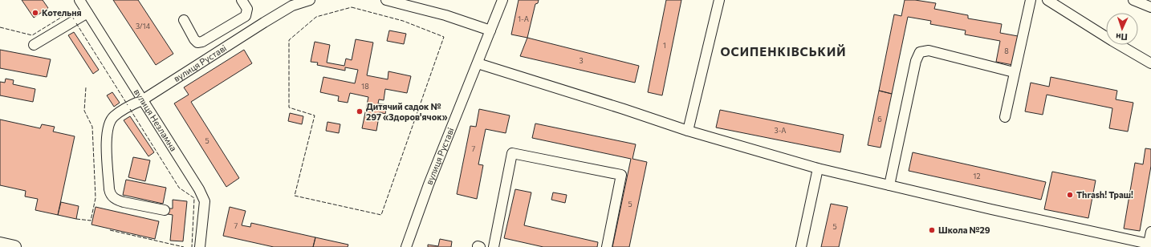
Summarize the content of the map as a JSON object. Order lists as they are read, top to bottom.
{
  "streets": {
    "street": ["вулиця Руставі", "вулиця Незламна"]
  },
  "crossings": [
    ["вулиця Руставі", "вулиця Незламна"]
  ],
  "districts": ["ОСИПЕНКІВСЬКИЙ"],
  "places": [
    "Котельня",
    "Дитячий садок № 297 «Здоров'ячок»",
    "Thrash! Траш!",
    "Школа №29"
  ],
  "house_numbers": [
    "1-А",
    "3/14",
    "1",
    "8",
    "3",
    "18",
    "6",
    "3-А",
    "5",
    "7",
    "12",
    "5",
    "7",
    "5"
  ],
  "north": "bottom"
}
